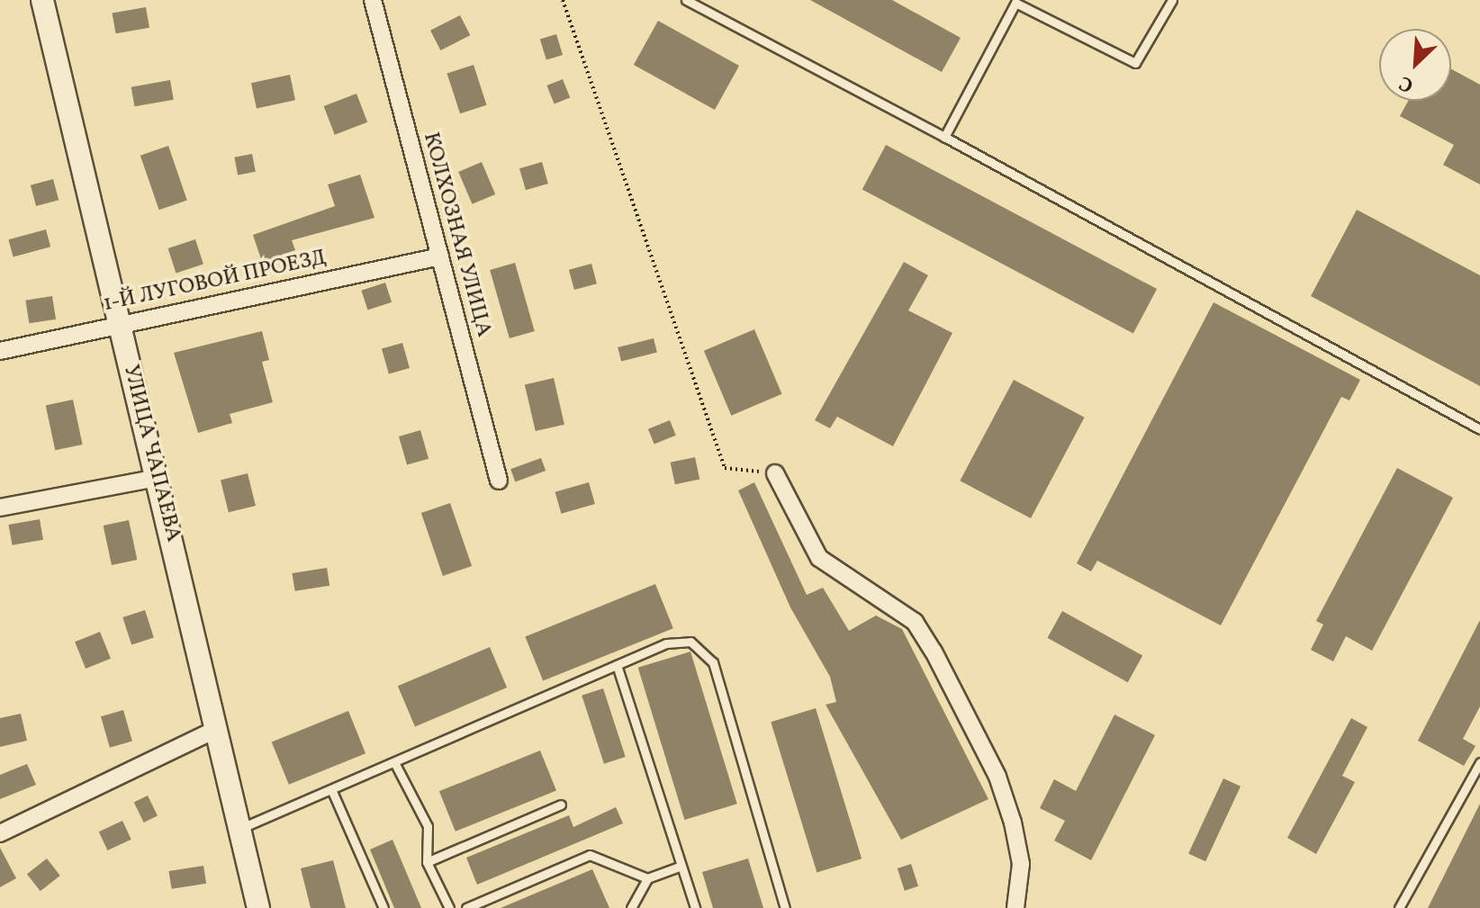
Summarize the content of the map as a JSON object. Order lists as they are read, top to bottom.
{
  "streets": {
    "street": ["КОЛХОЗНАЯ УЛИЦА", "1-Й ЛУГОВОЙ ПРОЕЗД", "УЛИЦА ЧАПАЕВА"]
  },
  "crossings": [
    ["КОЛХОЗНАЯ УЛИЦА", "1-Й ЛУГОВОЙ ПРОЕЗД"],
    ["1-Й ЛУГОВОЙ ПРОЕЗД", "УЛИЦА ЧАПАЕВА"]
  ],
  "north": "bottom left"
}
